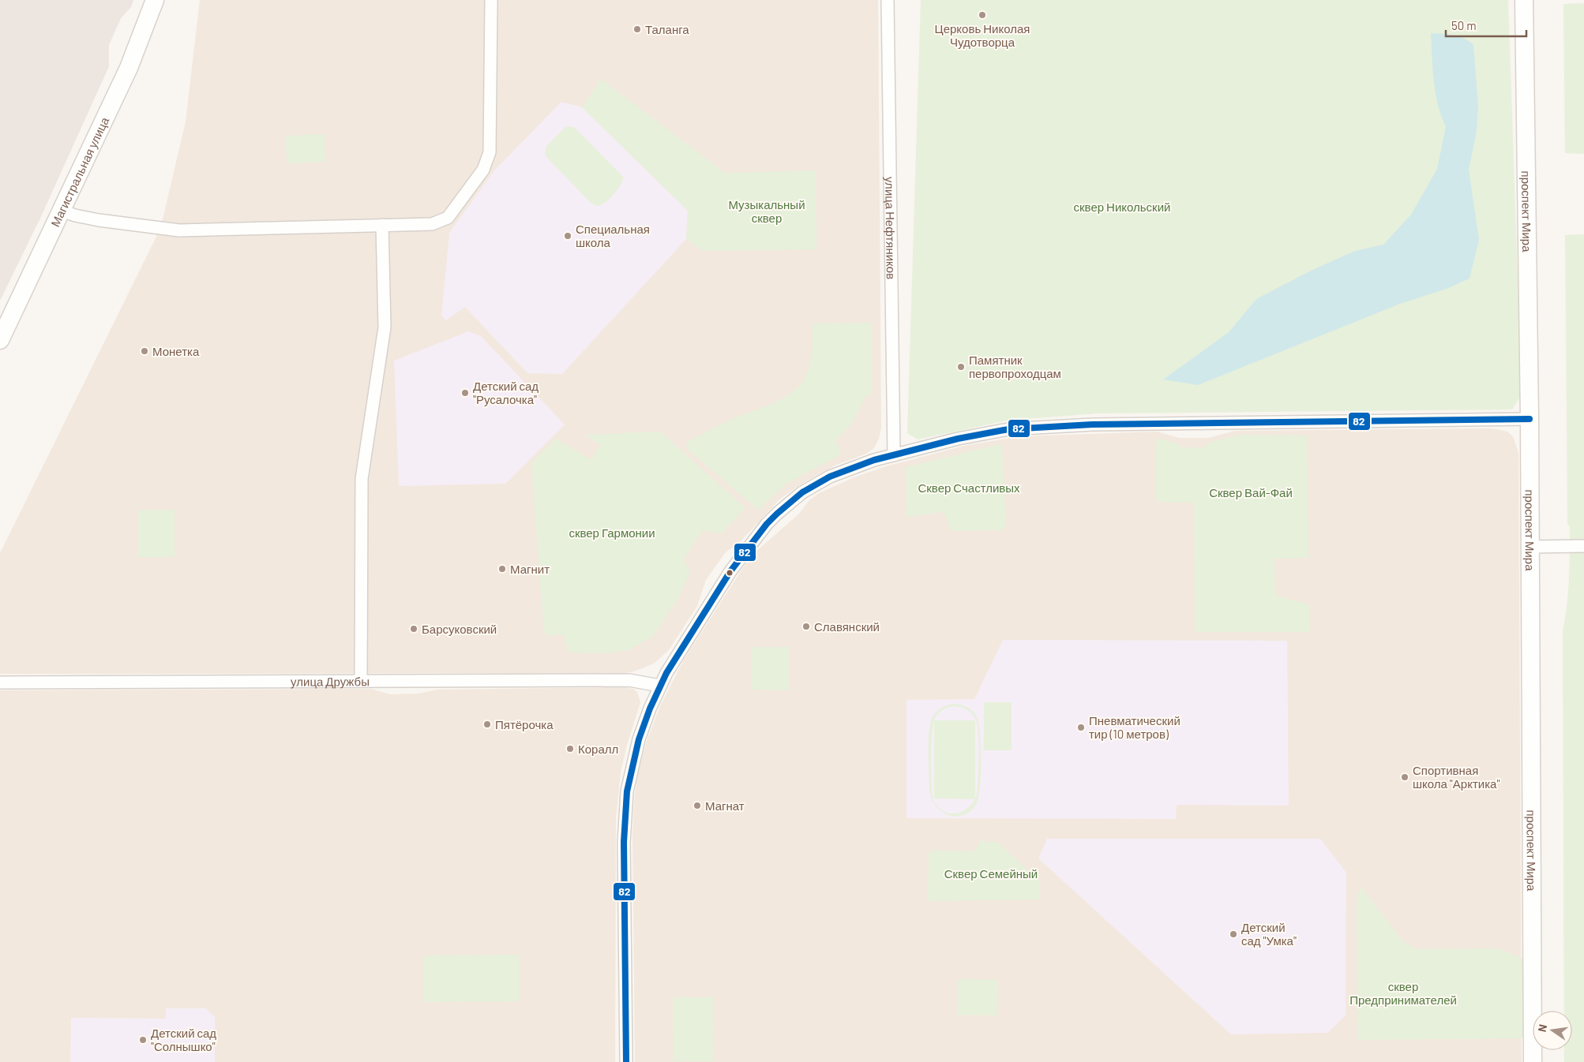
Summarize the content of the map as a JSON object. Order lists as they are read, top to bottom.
{
  "streets": {
    "main road": ["Магистральная улица", "проспект Мира"],
    "street": ["улица Нефтяников", "улица Дружбы"]
  },
  "parks": [
    "Музыкальный сквер",
    "сквер Никольский",
    "Сквер Счастливых",
    "Сквер Вай-Фай",
    "сквер Гармонии",
    "Сквер Семейный",
    "сквер Предпринимателей"
  ],
  "places": [
    "Церковь Николая Чудотворца",
    "Таланга",
    "Специальная школа",
    "Монетка",
    "Памятник первопроходцам",
    "Детский сад \"Русалочка\"",
    "Магнит",
    "Славянский",
    "Барсуковский",
    "Пятёрочка",
    "Пневматический тир (10 метров)",
    "Коралл",
    "Спортивная школа \"Арктика\"",
    "Магнат",
    "Детский сад \"Умка\"",
    "Детский сад \"Солнышко\""
  ],
  "lines": ["transit line 82"],
  "scale_bar": "50 m",
  "north": "left"
}
